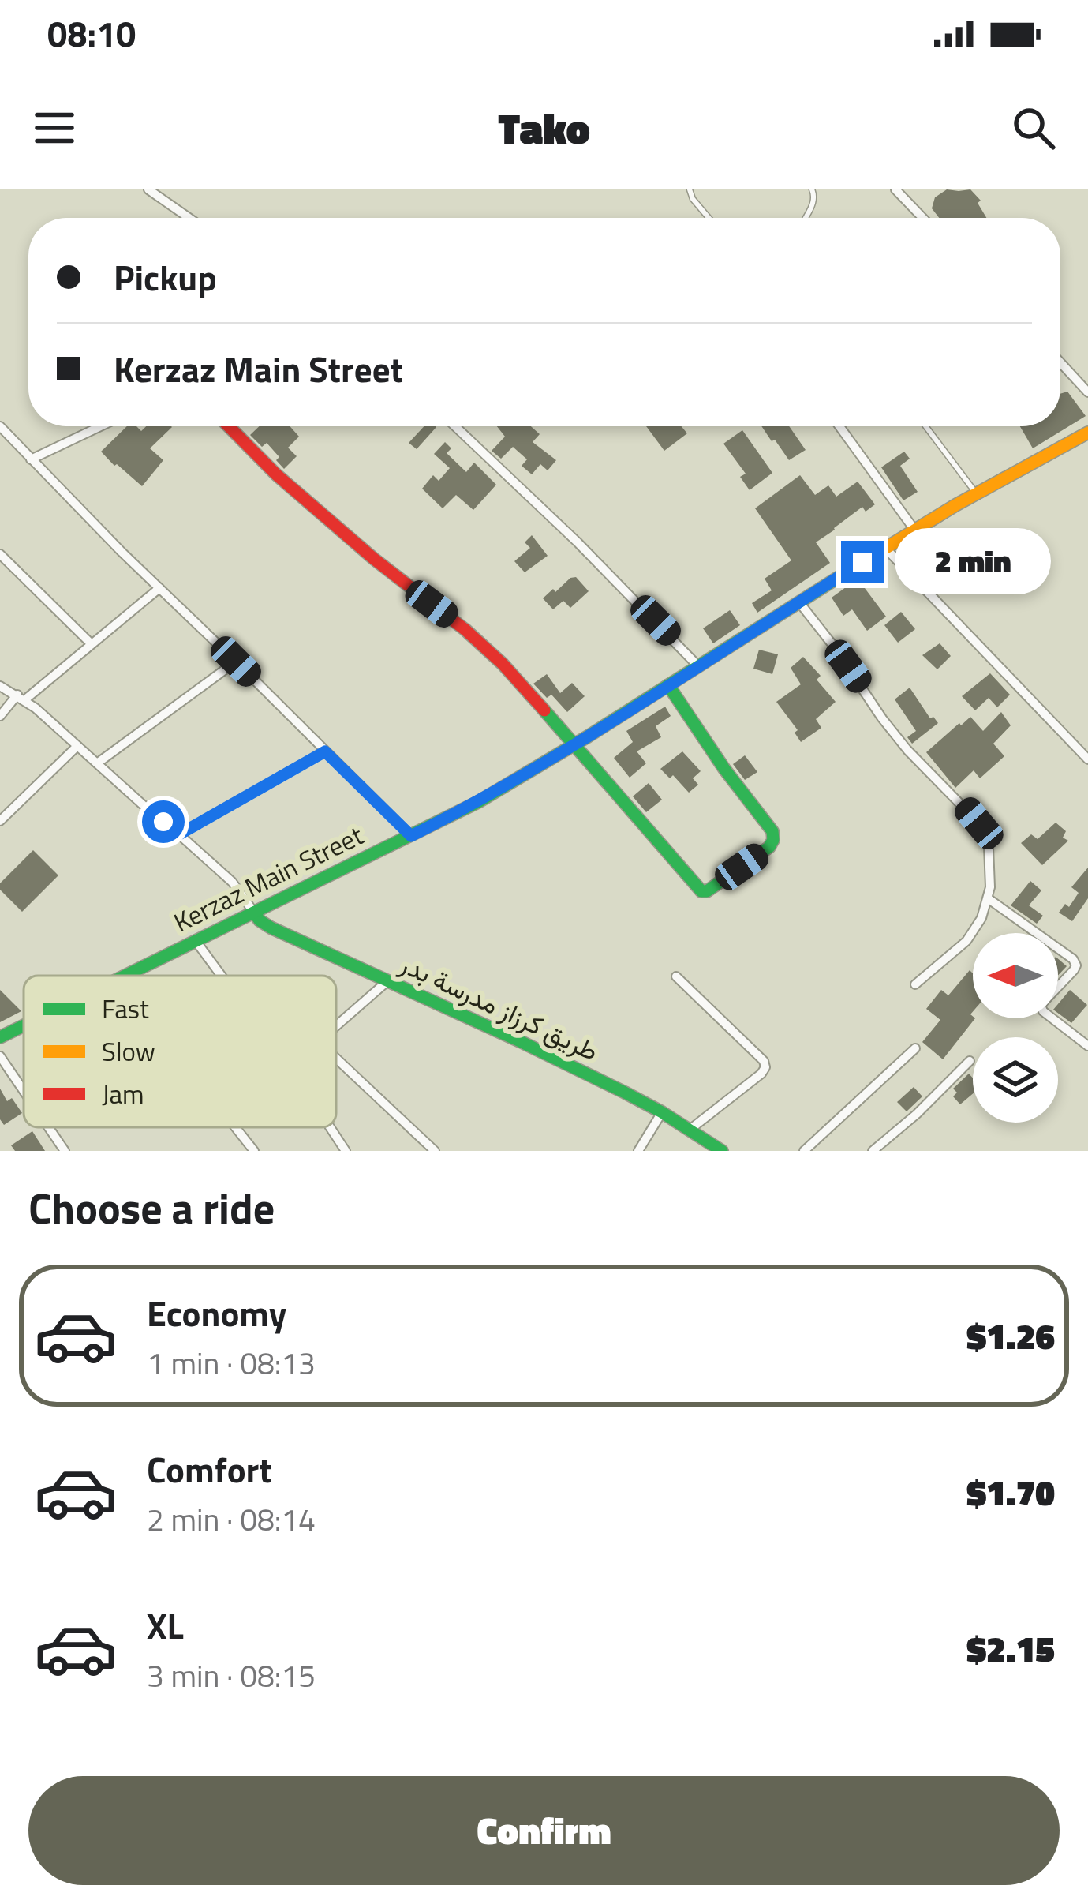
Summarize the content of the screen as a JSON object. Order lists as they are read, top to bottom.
{
  "streets": {
    "street": ["Kerzaz Main Street", "طريق كرزاز مدرسة بدر"]
  },
  "crossings": [
    ["Kerzaz Main Street", "طريق كرزاز مدرسة بدر"]
  ],
  "legend": ["Fast", "Slow", "Jam"],
  "north": "left",
  "page": {
    "status": "08:10",
    "header": "Tako",
    "banner": ["Pickup", "Kerzaz Main Street"],
    "bubble": "2 min",
    "heading": "Choose a ride",
    "list": [
      {
        "name": "Economy",
        "note": "1 min · 08:13",
        "value": "$1.26"
      },
      {
        "name": "Comfort",
        "note": "2 min · 08:14",
        "value": "$1.70"
      },
      {
        "name": "XL",
        "note": "3 min · 08:15",
        "value": "$2.15"
      }
    ],
    "buttons": "Confirm"
  }
}
